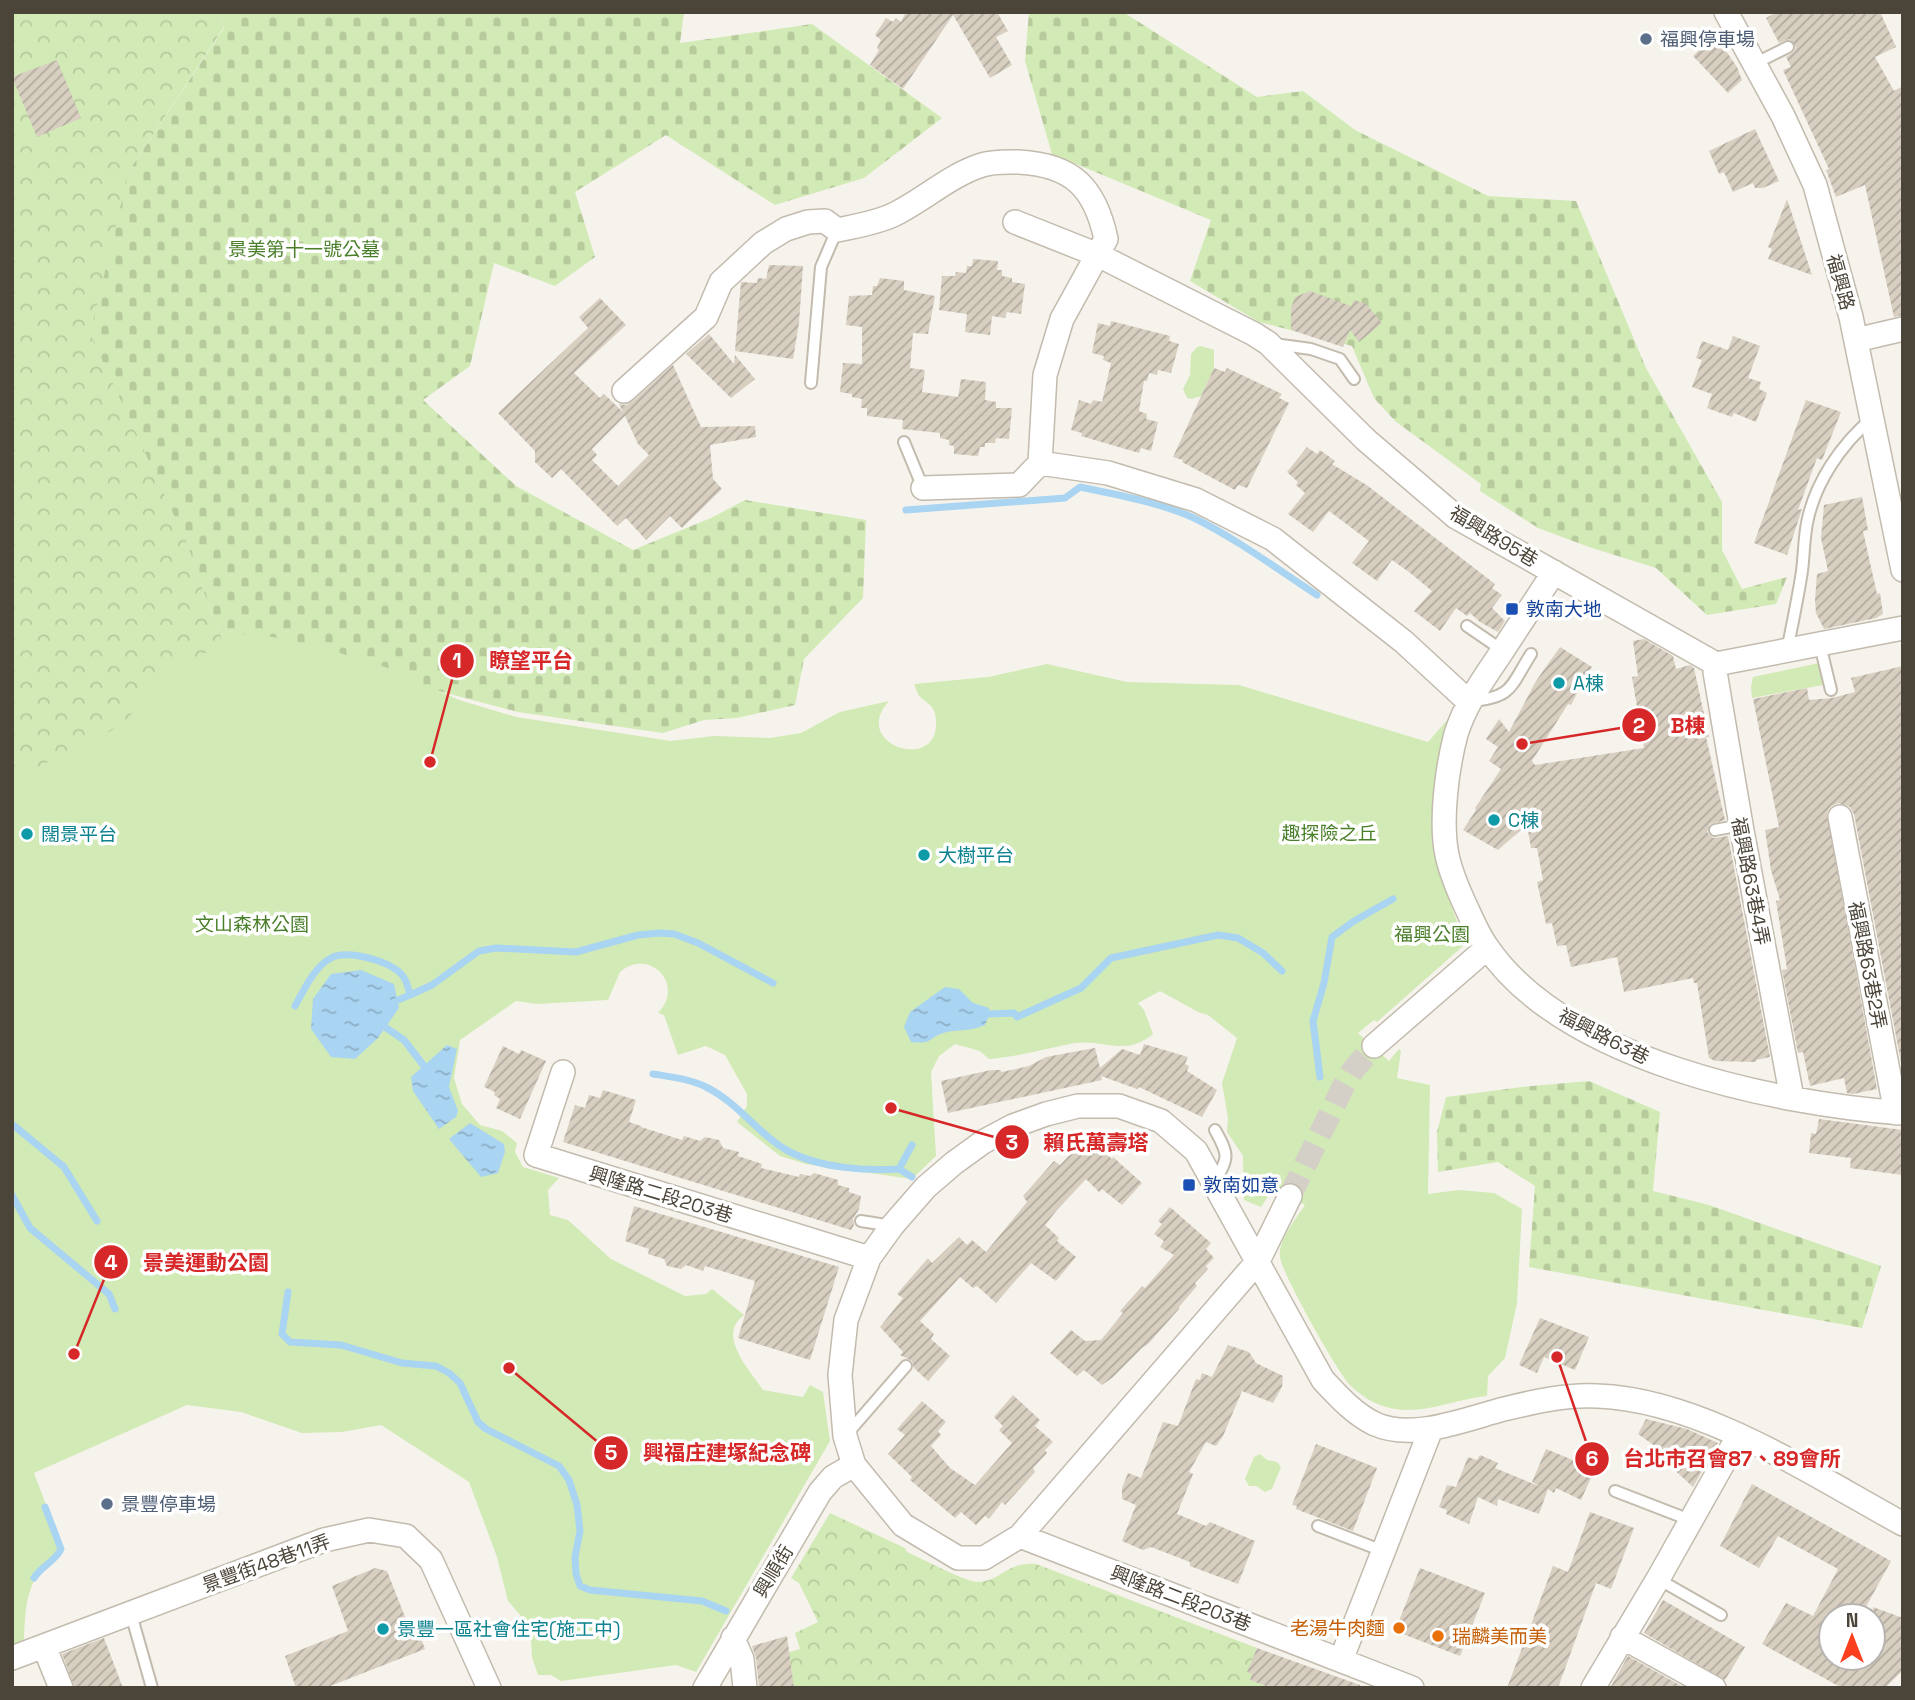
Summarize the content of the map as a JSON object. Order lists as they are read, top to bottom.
{
  "streets": {
    "street": [
      "福興路",
      "福興路95巷",
      "福興路63巷4弄",
      "福興路63巷2弄",
      "福興路63巷",
      "興隆路二段203巷",
      "景豐街48巷11弄",
      "興順街"
    ]
  },
  "crossings": [
    ["福興路95巷", "福興路63巷4弄"],
    ["福興路95巷", "福興路63巷"],
    ["福興路63巷4弄", "福興路63巷"],
    ["福興路63巷2弄", "福興路63巷"]
  ],
  "parks": [
    "景美第十一號公墓",
    "趣探險之丘",
    "文山森林公園",
    "福興公園"
  ],
  "places": {
    "other": [
      "福興停車場",
      "A棟",
      "B棟",
      "瞭望平台",
      "C棟",
      "闊景平台",
      "大樹平台",
      "賴氏萬壽塔",
      "景美運動公園",
      "台北市召會87、89會所",
      "興福庄建塚紀念碑",
      "景豐停車場",
      "老湯牛肉麵",
      "景豐一區社會住宅(施工中)",
      "瑞麟美而美"
    ],
    "transit": ["敦南大地", "敦南如意"]
  },
  "north": "top"
}
